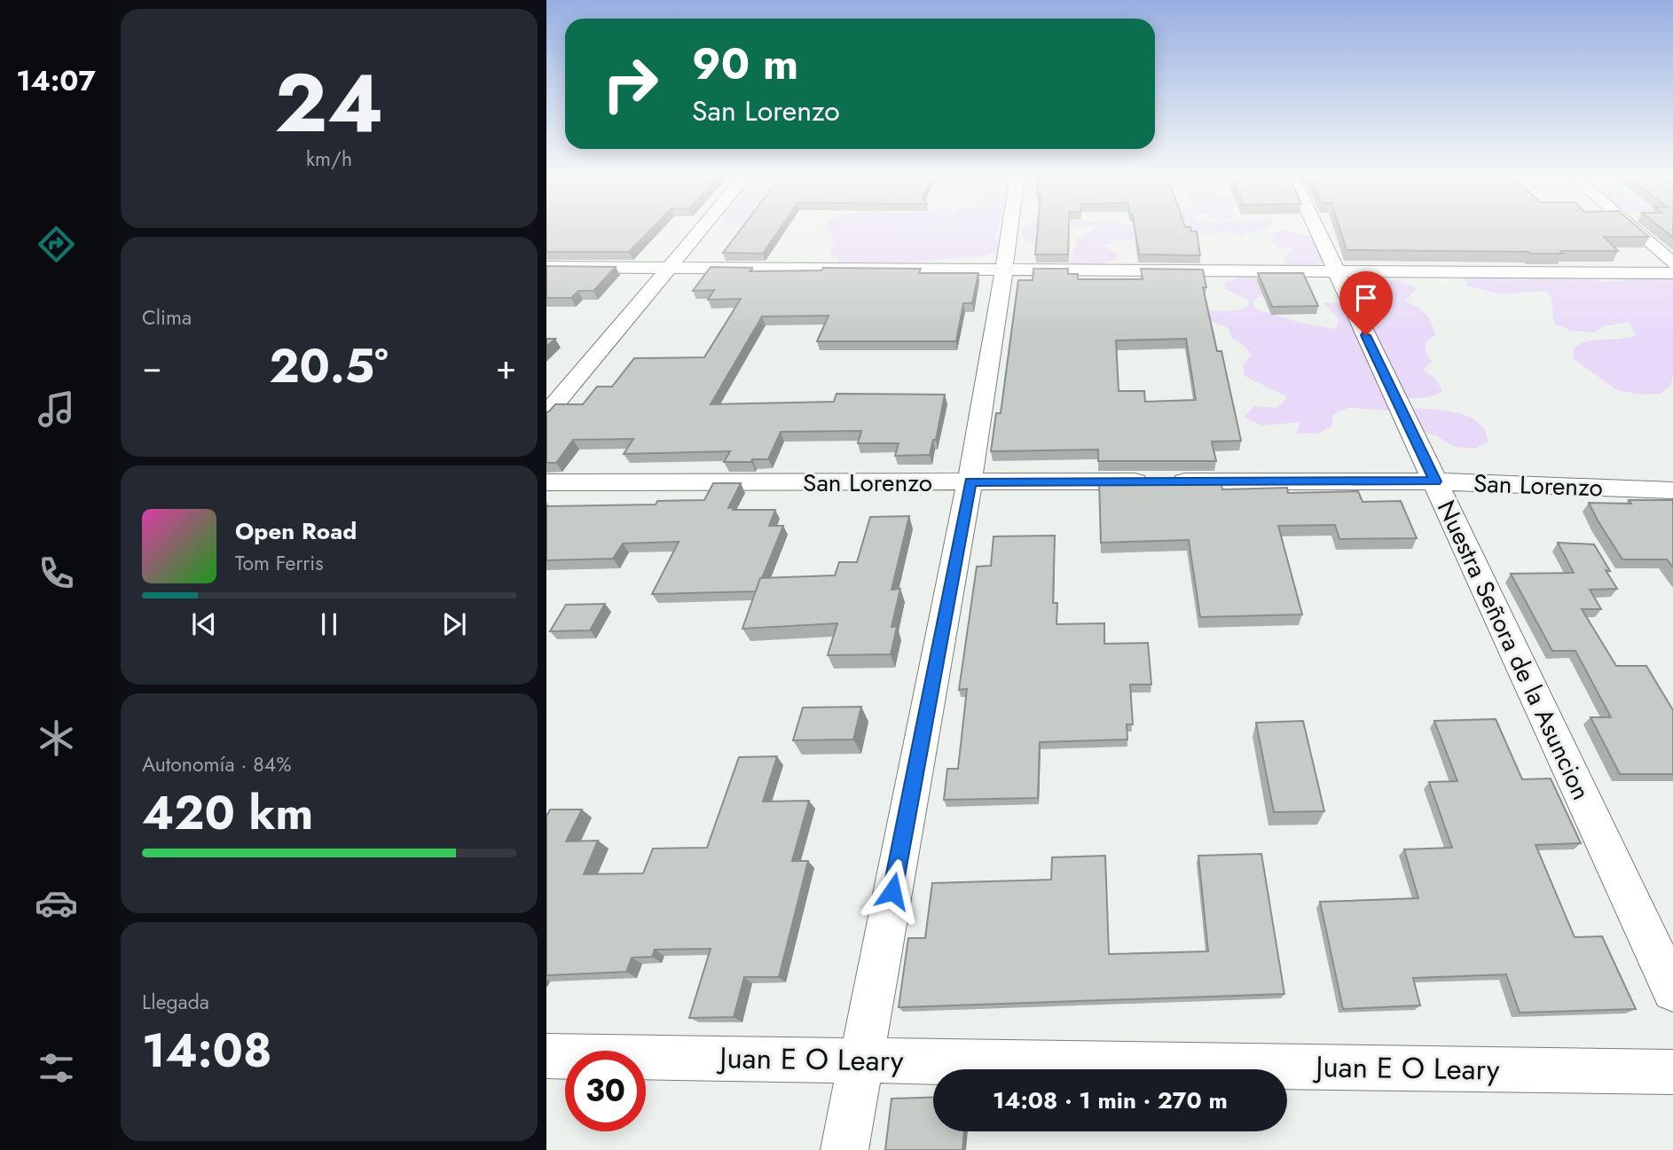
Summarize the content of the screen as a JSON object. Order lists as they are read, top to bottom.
{
  "streets": {
    "street": ["San Lorenzo", "Nuestra Señora de la Asuncion", "Juan E O Leary"]
  },
  "crossings": [
    ["San Lorenzo", "Nuestra Señora de la Asuncion"]
  ],
  "page": {
    "tabs": "14:07",
    "tile": [
      ["24", "km/h"],
      "Clima",
      ["Autonomía · 84%", "420 km"],
      ["Llegada", "14:08"]
    ],
    "turn": ["90 m", "San Lorenzo"],
    "heat": ["−", "20.5°", "+"],
    "song": ["Open Road", "Tom Ferris"],
    "limit": "30",
    "trip": "14:08 · 1 min · 270 m"
  }
}
